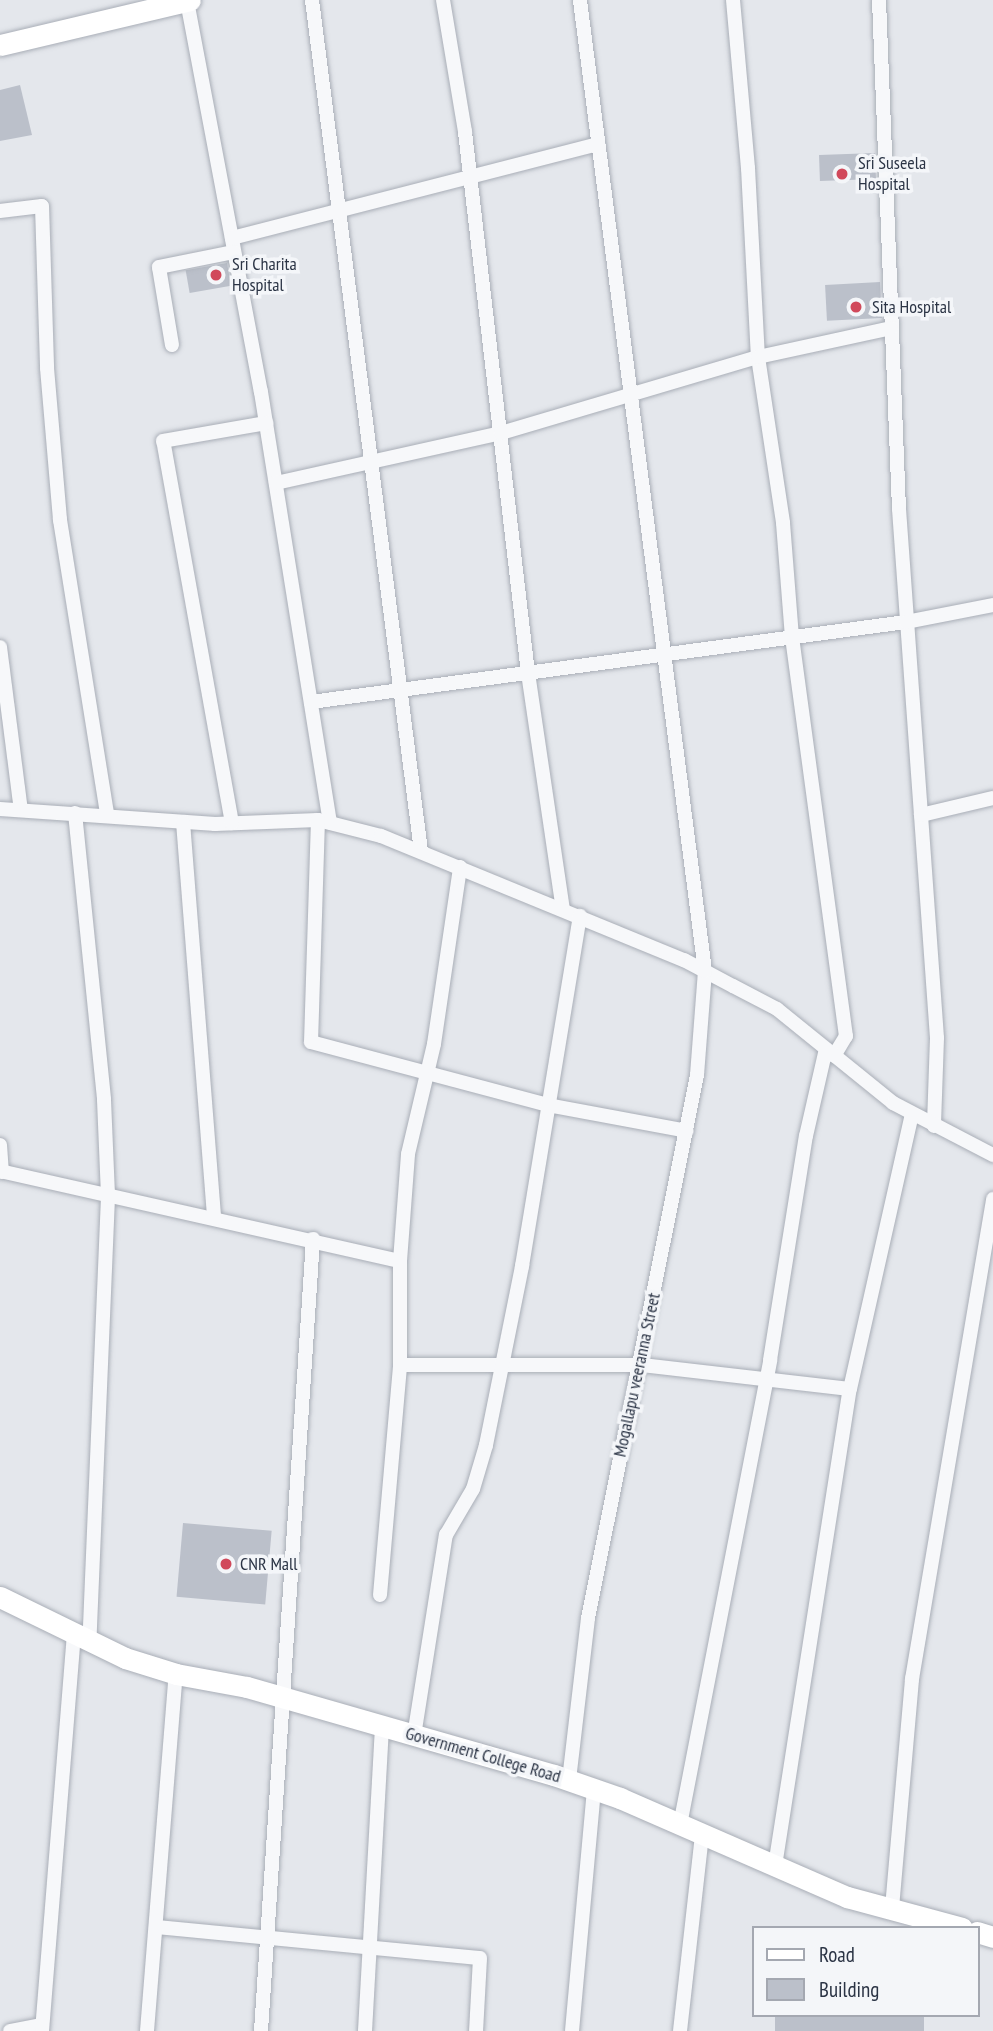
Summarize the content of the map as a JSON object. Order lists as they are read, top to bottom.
{
  "streets": {
    "main road": ["Government College Road"],
    "street": ["Mogallapu veeranna Street"]
  },
  "crossings": [
    ["Mogallapu veeranna Street", "Government College Road"]
  ],
  "places": [
    "Sri Suseela Hospital",
    "Sri Charita Hospital",
    "Sita Hospital",
    "CNR Mall"
  ],
  "legend": ["Road", "Building"]
}
